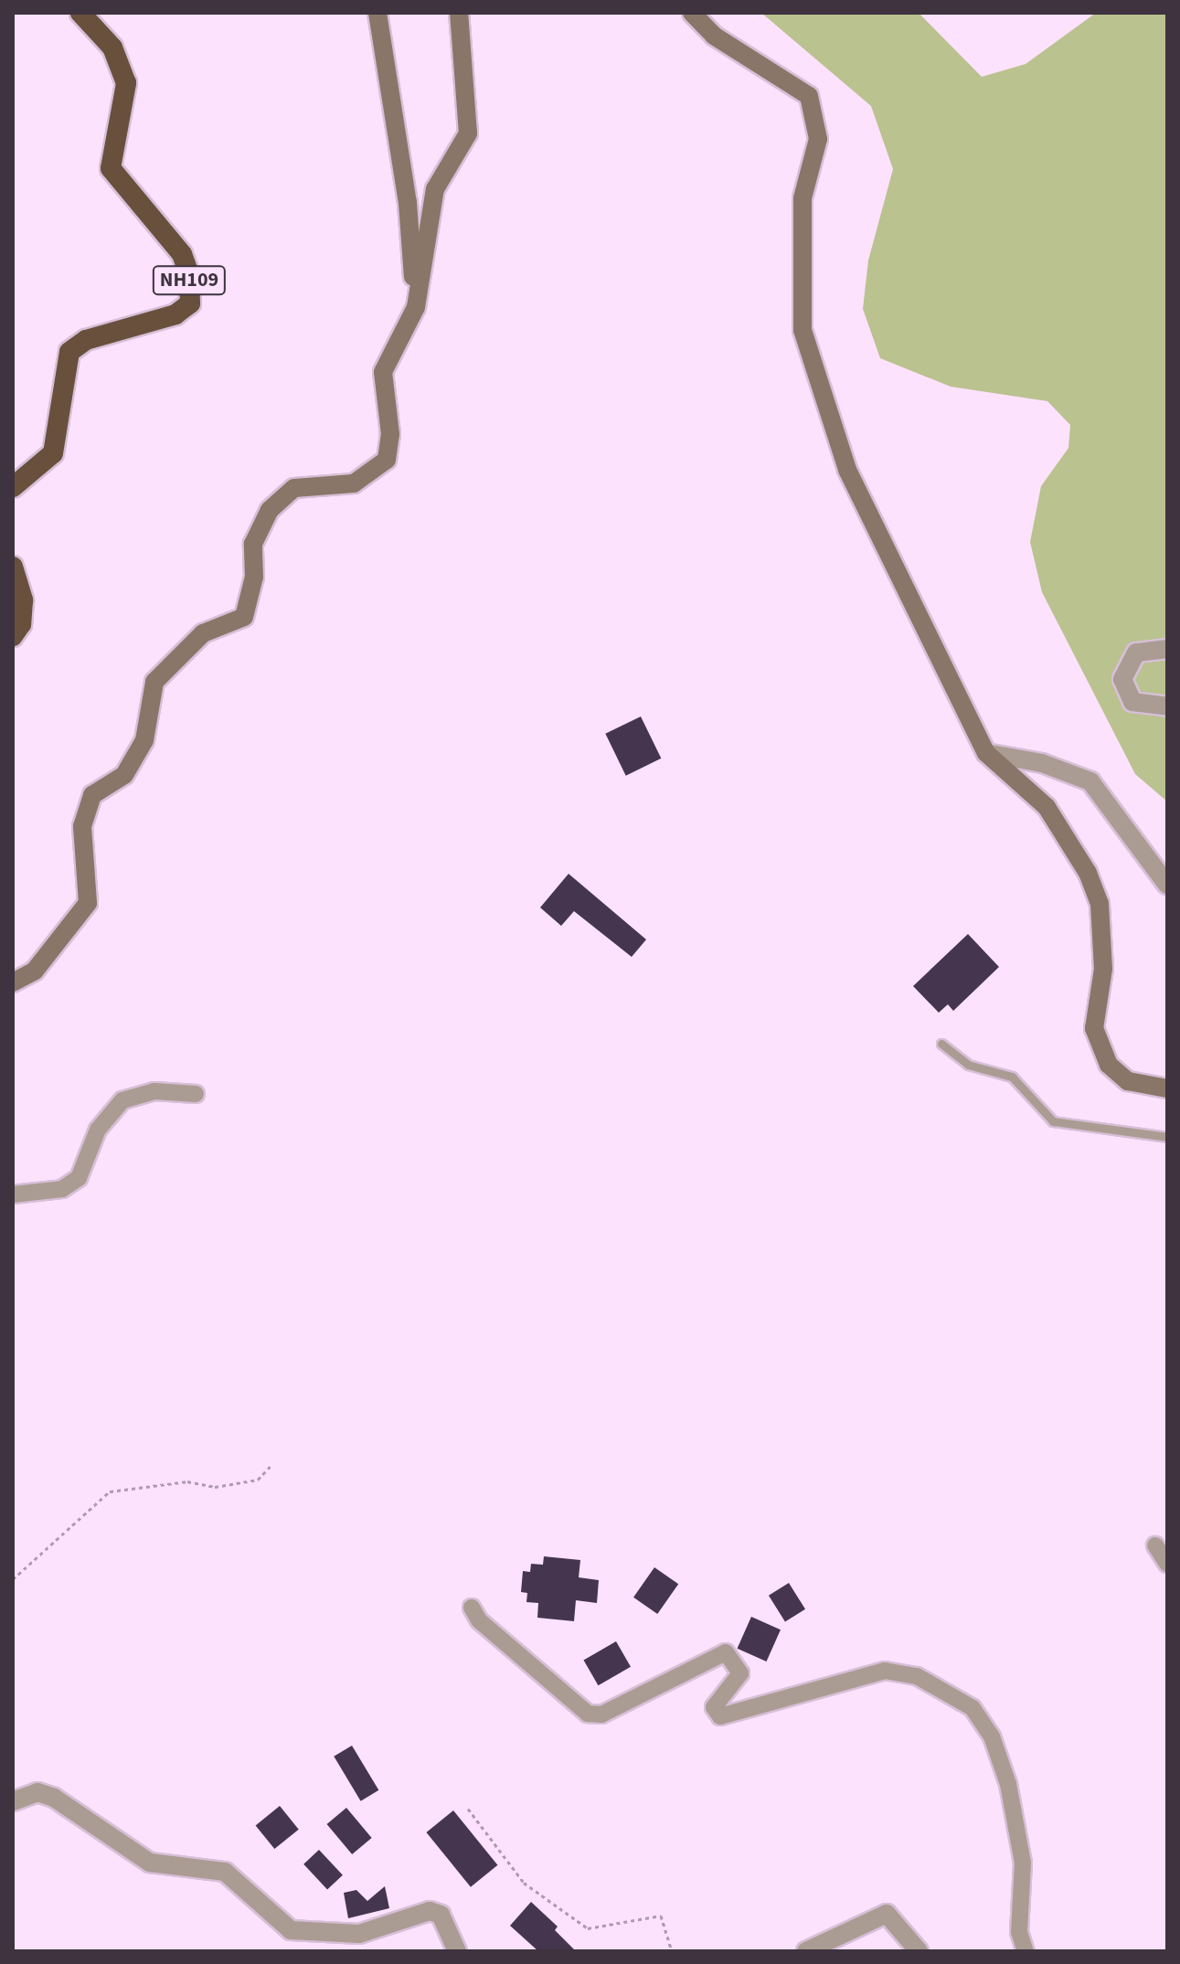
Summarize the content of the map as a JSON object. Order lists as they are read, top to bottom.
{
  "streets": {
    "highway": ["NH109"]
  }
}
